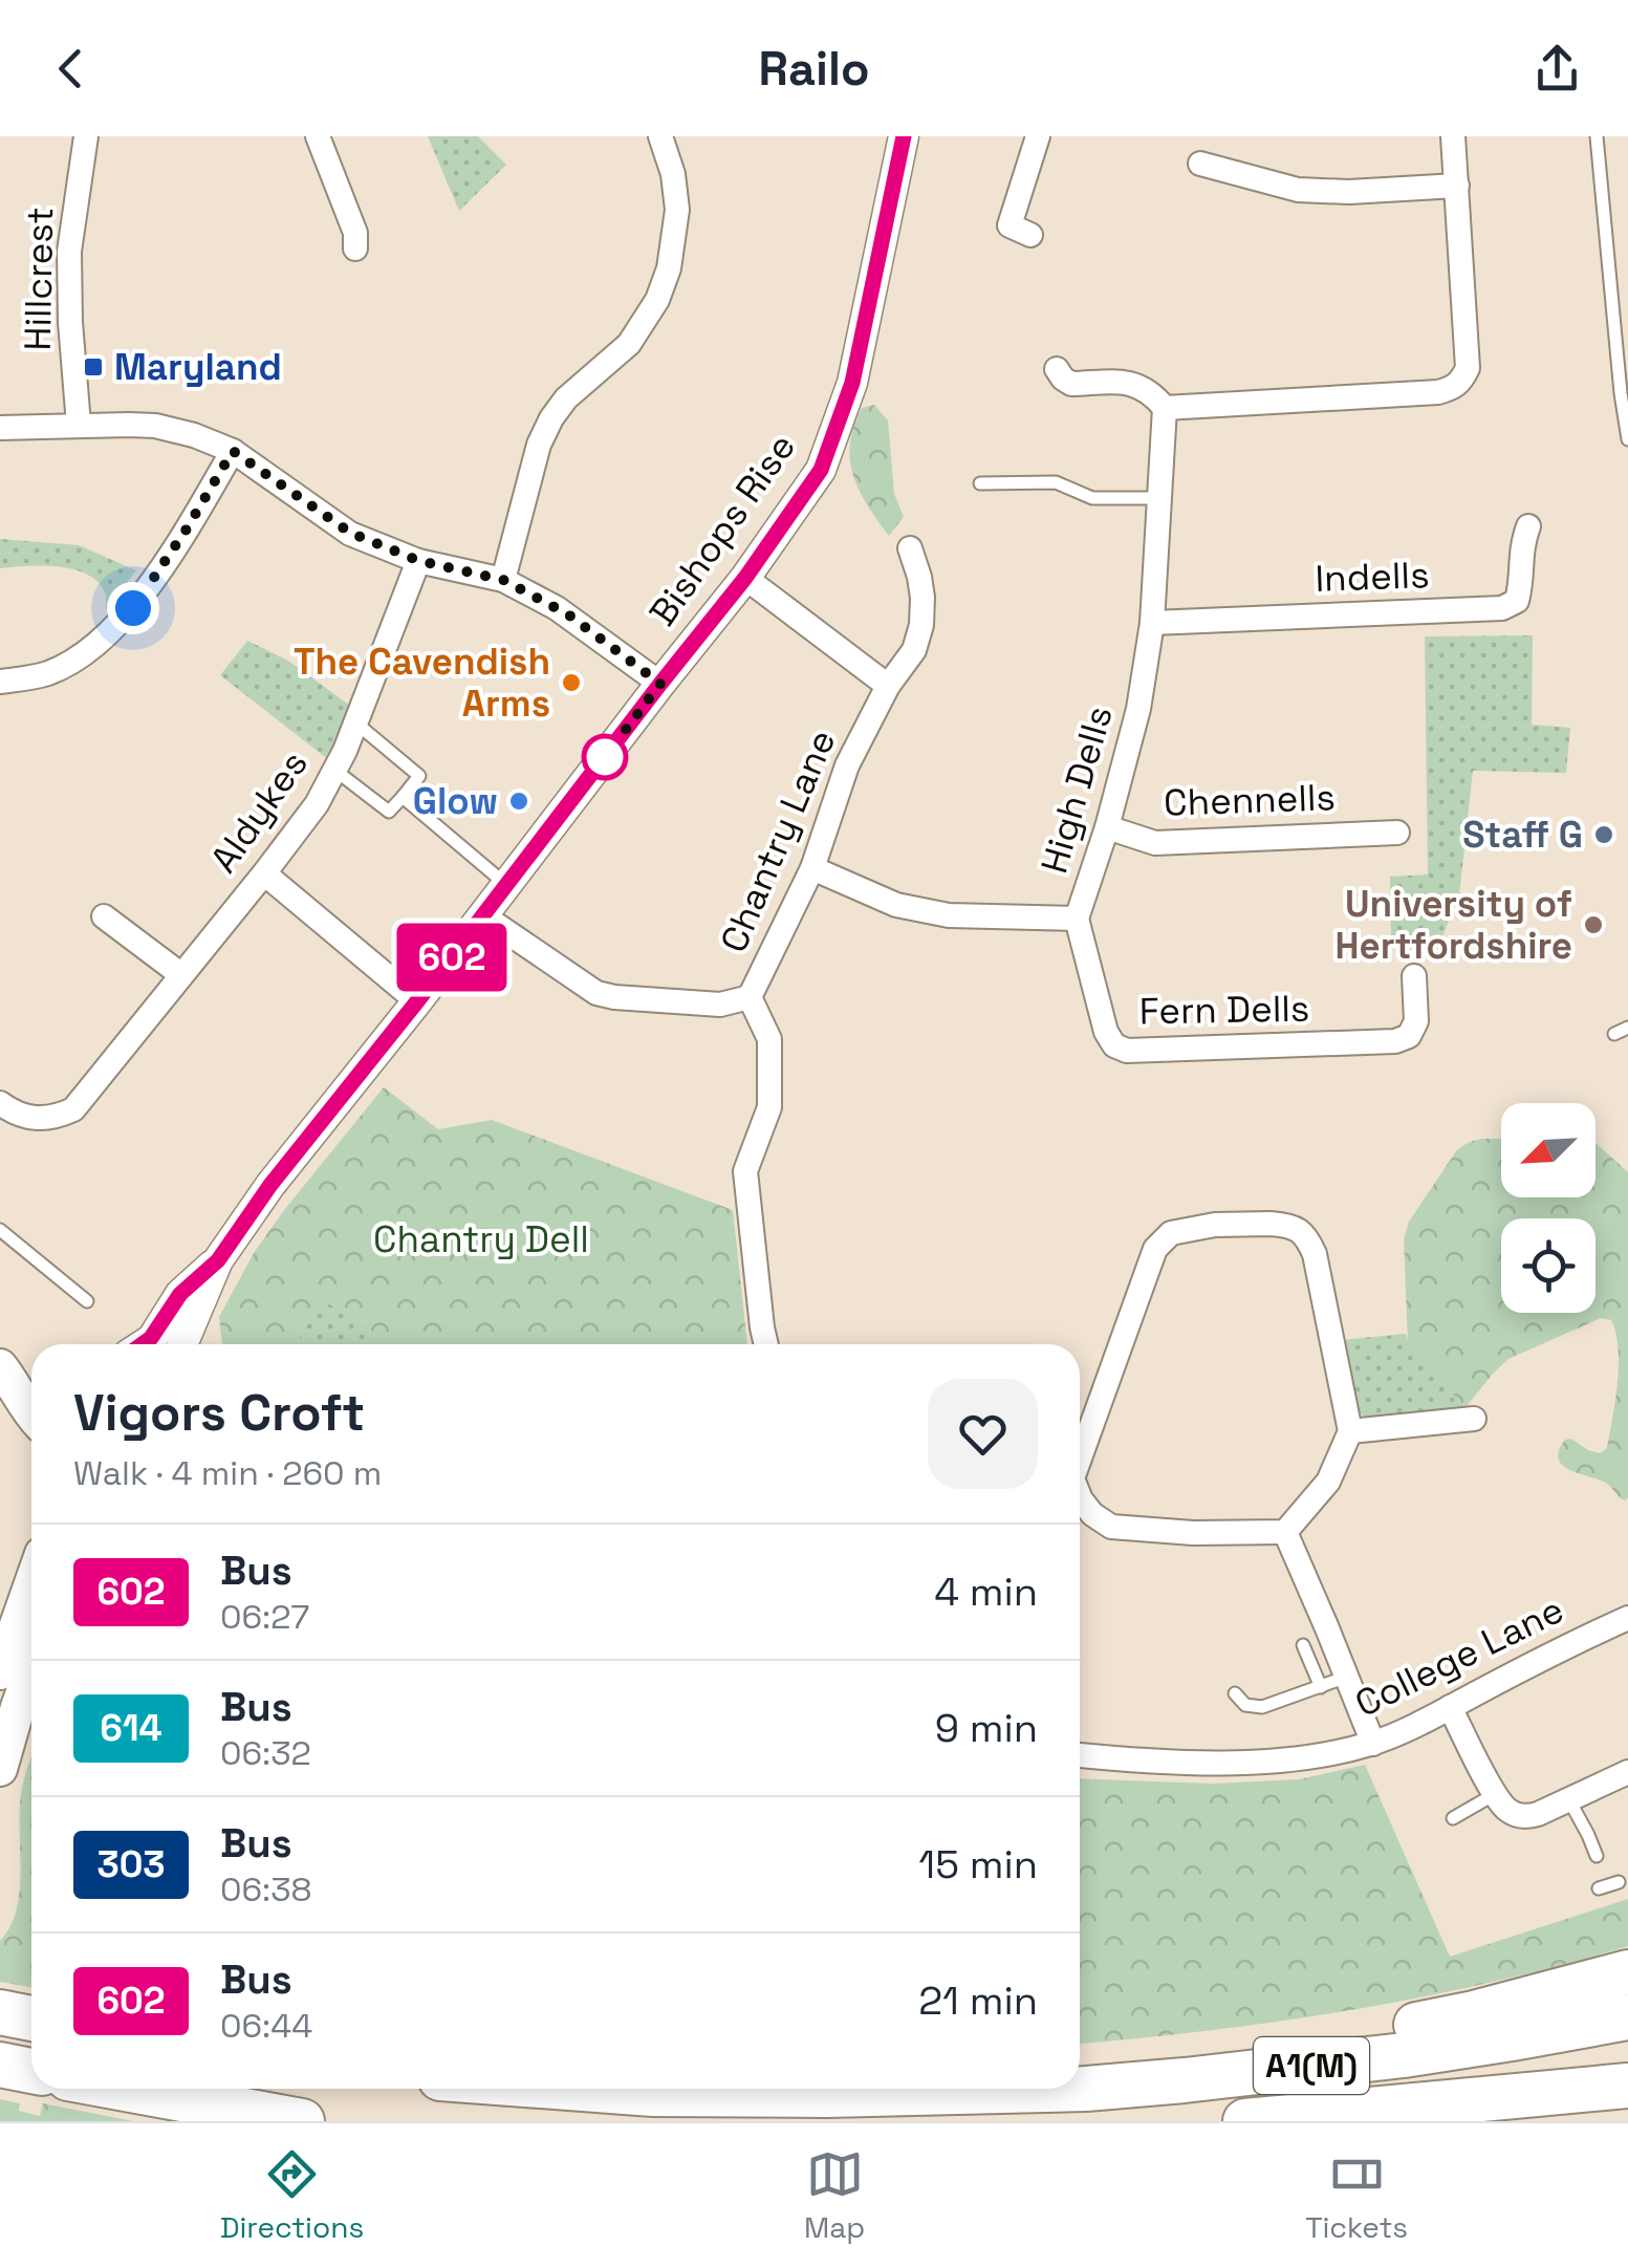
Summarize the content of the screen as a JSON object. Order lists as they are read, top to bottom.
{
  "streets": {
    "highway": ["A1(M)"],
    "street": [
      "Hillcrest",
      "Bishops Rise",
      "Indells",
      "High Dells",
      "Chennells",
      "Aldykes",
      "Chantry Lane",
      "Fern Dells",
      "College Lane"
    ]
  },
  "crossings": [
    ["Indells", "High Dells"],
    ["High Dells", "Chennells"],
    ["High Dells", "Chantry Lane"],
    ["High Dells", "Fern Dells"]
  ],
  "parks": ["Chantry Dell"],
  "places": {
    "transit": ["Maryland"],
    "other": [
      "The Cavendish Arms",
      "Glow",
      "Staff G",
      "University of Hertfordshire"
    ]
  },
  "lines": ["bus line 602"],
  "north": "bottom left",
  "page": {
    "header": "Railo",
    "on_map": "602",
    "heading": ["Vigors Croft", "Walk · 4 min · 260 m"],
    "list": [
      {
        "mark": "602",
        "name": "Bus",
        "note": "06:27",
        "value": "4 min"
      },
      {
        "mark": "614",
        "name": "Bus",
        "note": "06:32",
        "value": "9 min"
      },
      {
        "mark": "303",
        "name": "Bus",
        "note": "06:38",
        "value": "15 min"
      },
      {
        "mark": "602",
        "name": "Bus",
        "note": "06:44",
        "value": "21 min"
      }
    ],
    "tabs": ["Directions", "Map", "Tickets"]
  }
}
